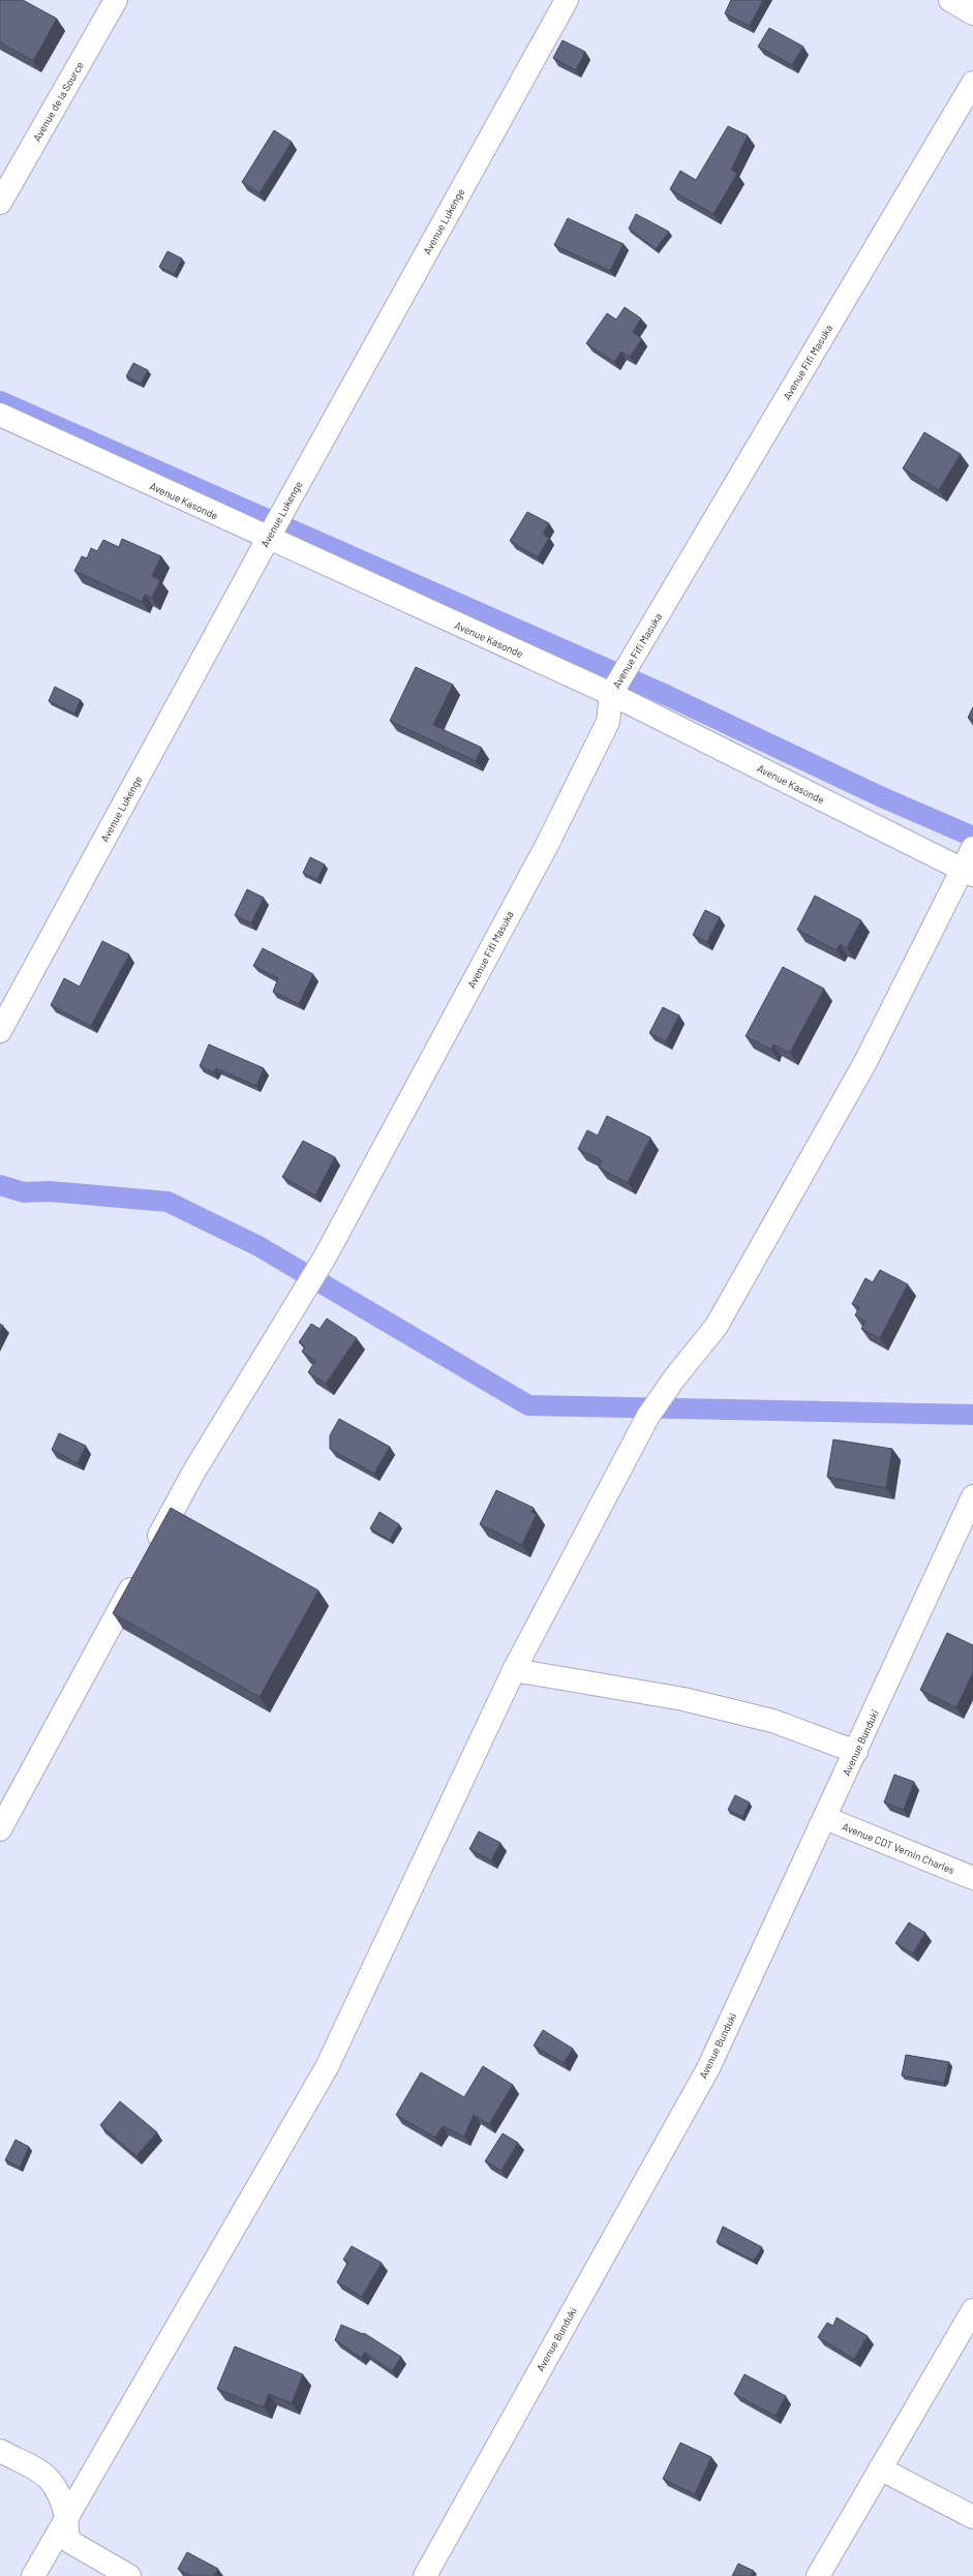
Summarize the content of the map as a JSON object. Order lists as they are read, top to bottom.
{
  "streets": {
    "street": [
      "Avenue de la Source",
      "Avenue Lukenge",
      "Avenue Fifi Masuka",
      "Avenue Kasonde",
      "Avenue Bunduki",
      "Avenue CDT Vernin Charles"
    ]
  },
  "crossings": [
    ["Avenue Lukenge", "Avenue Kasonde"],
    ["Avenue Fifi Masuka", "Avenue Kasonde"],
    ["Avenue Bunduki", "Avenue CDT Vernin Charles"]
  ]
}
